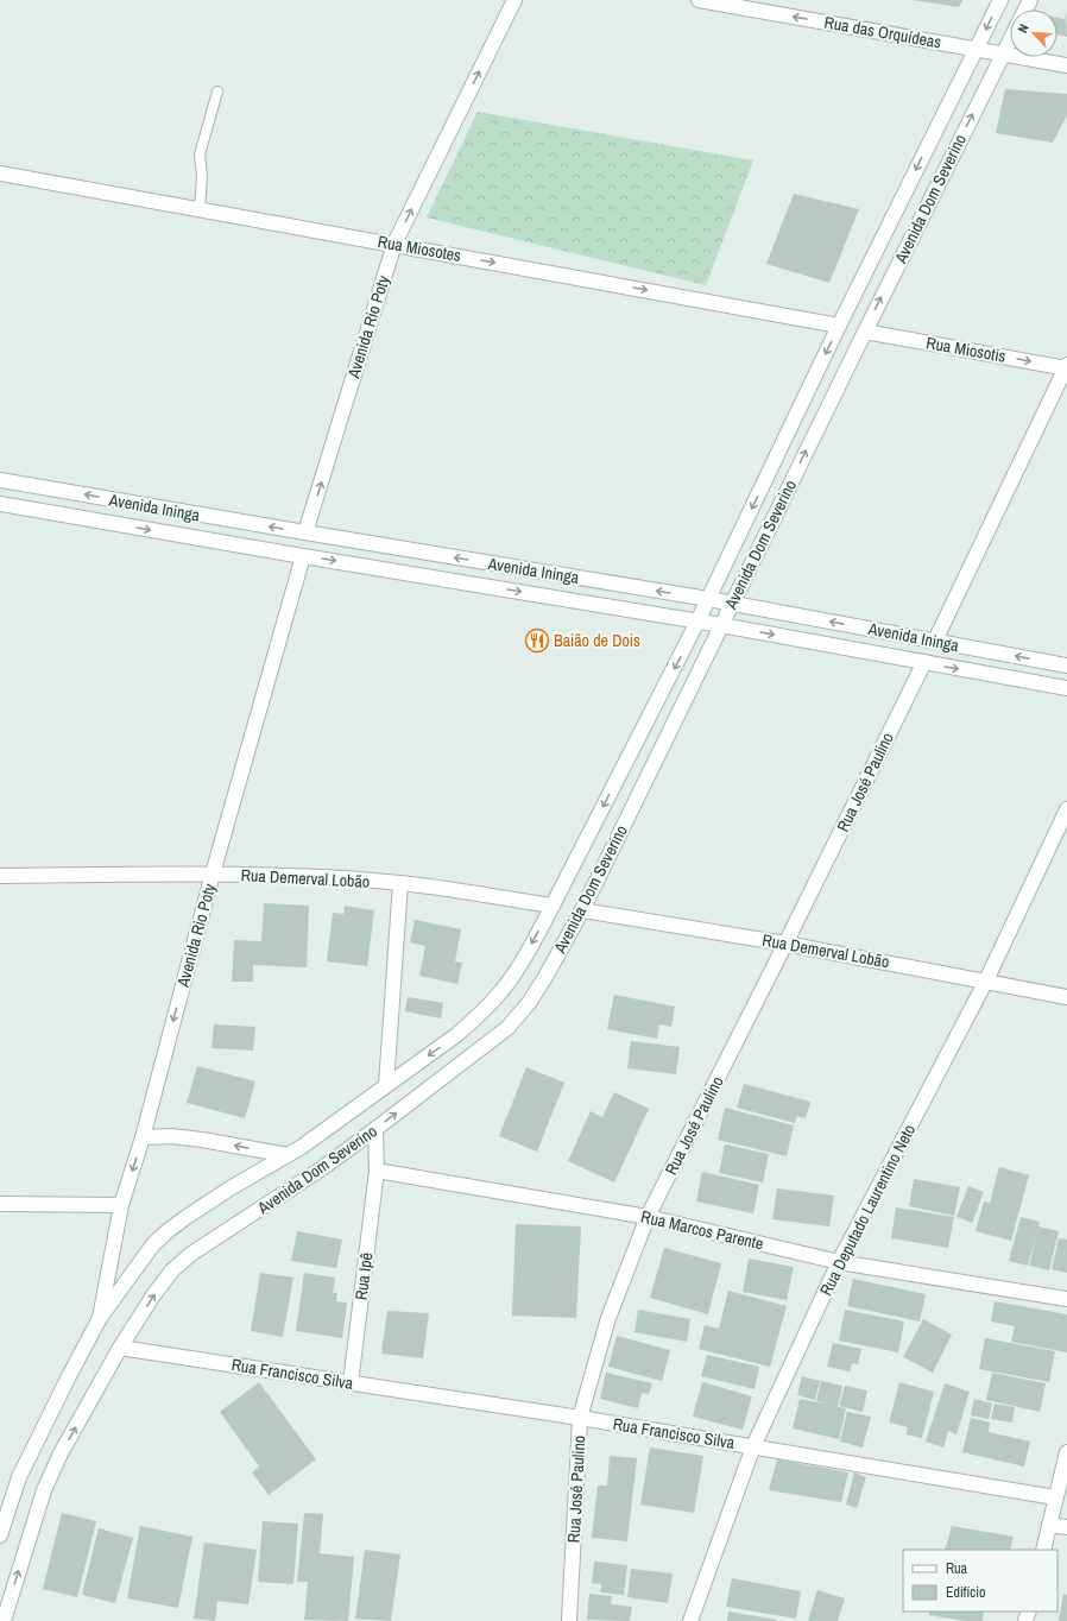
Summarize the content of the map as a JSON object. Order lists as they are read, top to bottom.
{
  "streets": {
    "street": [
      "Rua das Orquídeas",
      "Avenida Dom Severino",
      "Rua Miosotes",
      "Avenida Rio Poty",
      "Rua Miosotis",
      "Avenida Ininga",
      "Rua José Paulino",
      "Rua Demerval Lobão",
      "Rua Deputado Laurentino Neto",
      "Rua Marcos Parente",
      "Rua Ipê",
      "Rua Francisco Silva"
    ]
  },
  "crossings": [
    ["Rua das Orquídeas", "Avenida Dom Severino"],
    ["Avenida Dom Severino", "Rua Miosotes"],
    ["Avenida Dom Severino", "Avenida Rio Poty"],
    ["Avenida Dom Severino", "Rua Miosotis"],
    ["Avenida Dom Severino", "Avenida Ininga"],
    ["Avenida Dom Severino", "Rua Demerval Lobão"],
    ["Avenida Dom Severino", "Rua Francisco Silva"],
    ["Rua Miosotes", "Avenida Rio Poty"],
    ["Avenida Rio Poty", "Avenida Ininga"],
    ["Avenida Rio Poty", "Rua Demerval Lobão"],
    ["Avenida Ininga", "Rua José Paulino"],
    ["Rua José Paulino", "Rua Demerval Lobão"],
    ["Rua José Paulino", "Rua Marcos Parente"],
    ["Rua José Paulino", "Rua Francisco Silva"],
    ["Rua Demerval Lobão", "Rua Deputado Laurentino Neto"],
    ["Rua Deputado Laurentino Neto", "Rua Marcos Parente"],
    ["Rua Deputado Laurentino Neto", "Rua Francisco Silva"],
    ["Rua Marcos Parente", "Rua Ipê"],
    ["Rua Ipê", "Rua Francisco Silva"]
  ],
  "one_way": ["Rua das Orquídeas", "Rua Miosotes", "Rua Miosotis"],
  "places": {
    "restaurant": ["Baião de Dois"]
  },
  "legend": ["Rua", "Edifício"],
  "north": "top left"
}
